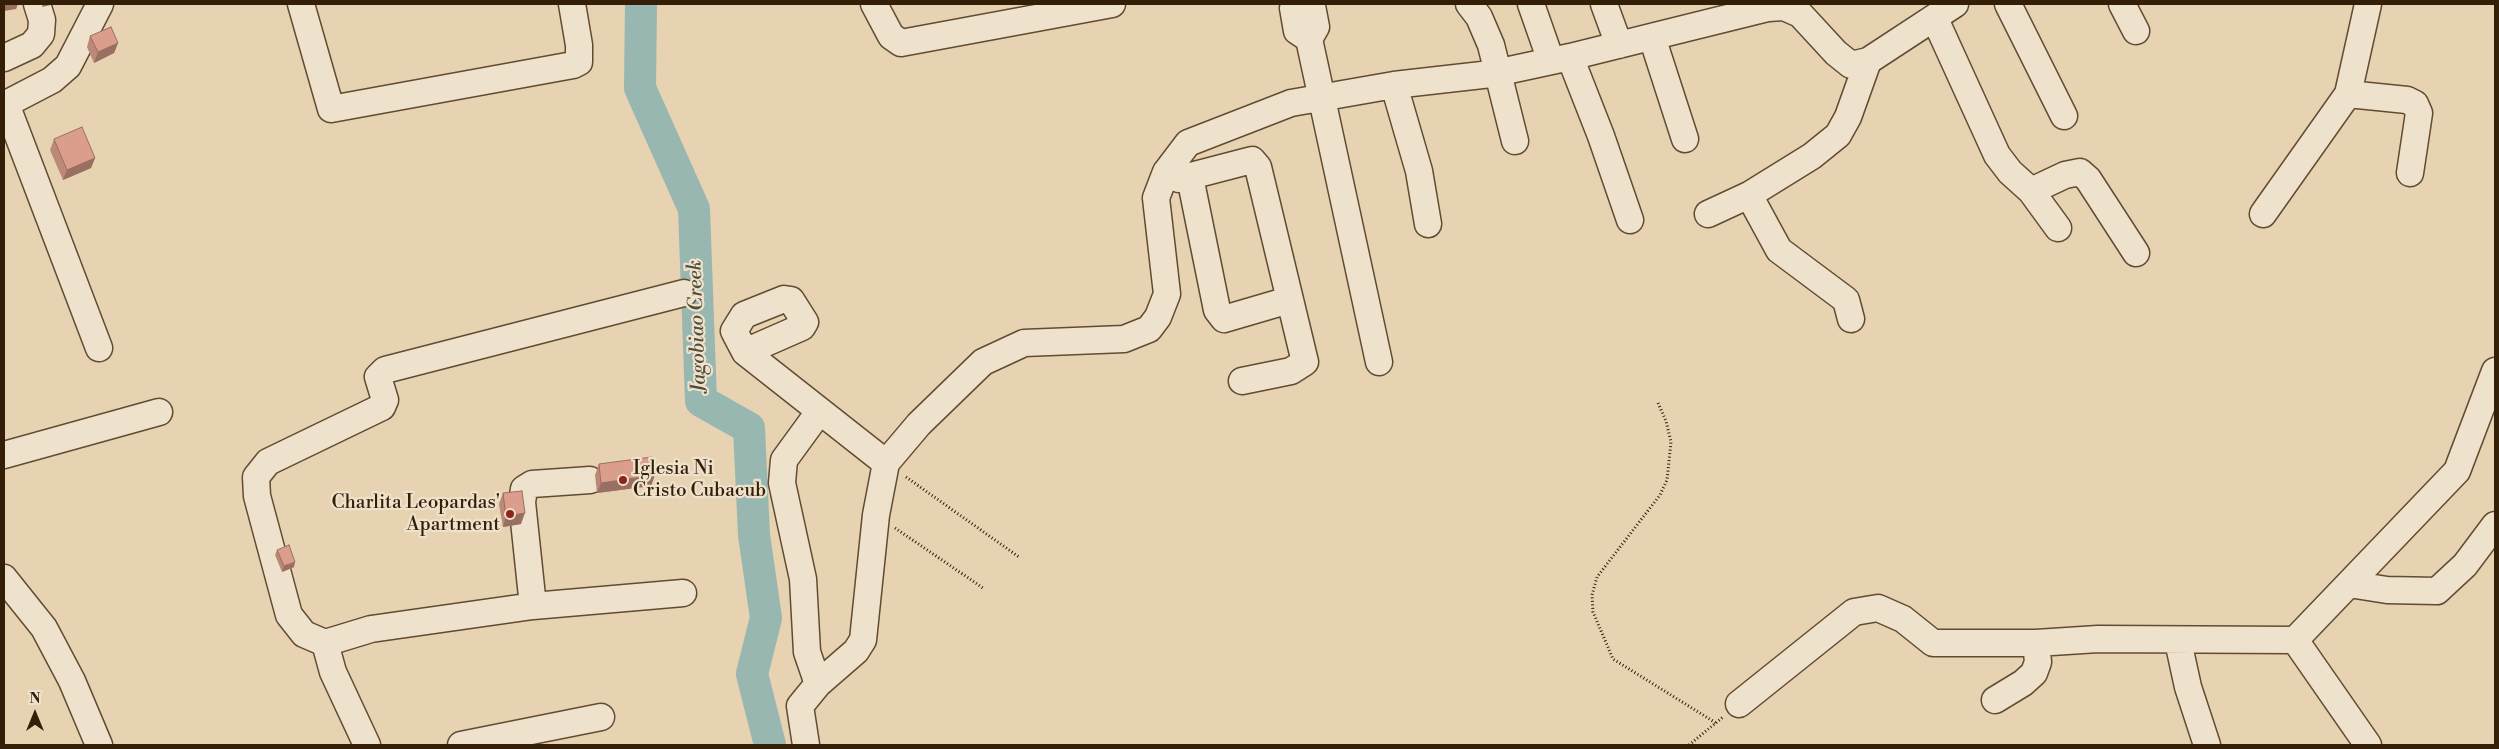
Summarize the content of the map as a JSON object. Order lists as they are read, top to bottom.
{
  "water": ["Jagobiao Creek"],
  "places": ["Iglesia Ni Cristo Cubacub", "Charlita Leopardas' Apartment"],
  "north": "top"
}
